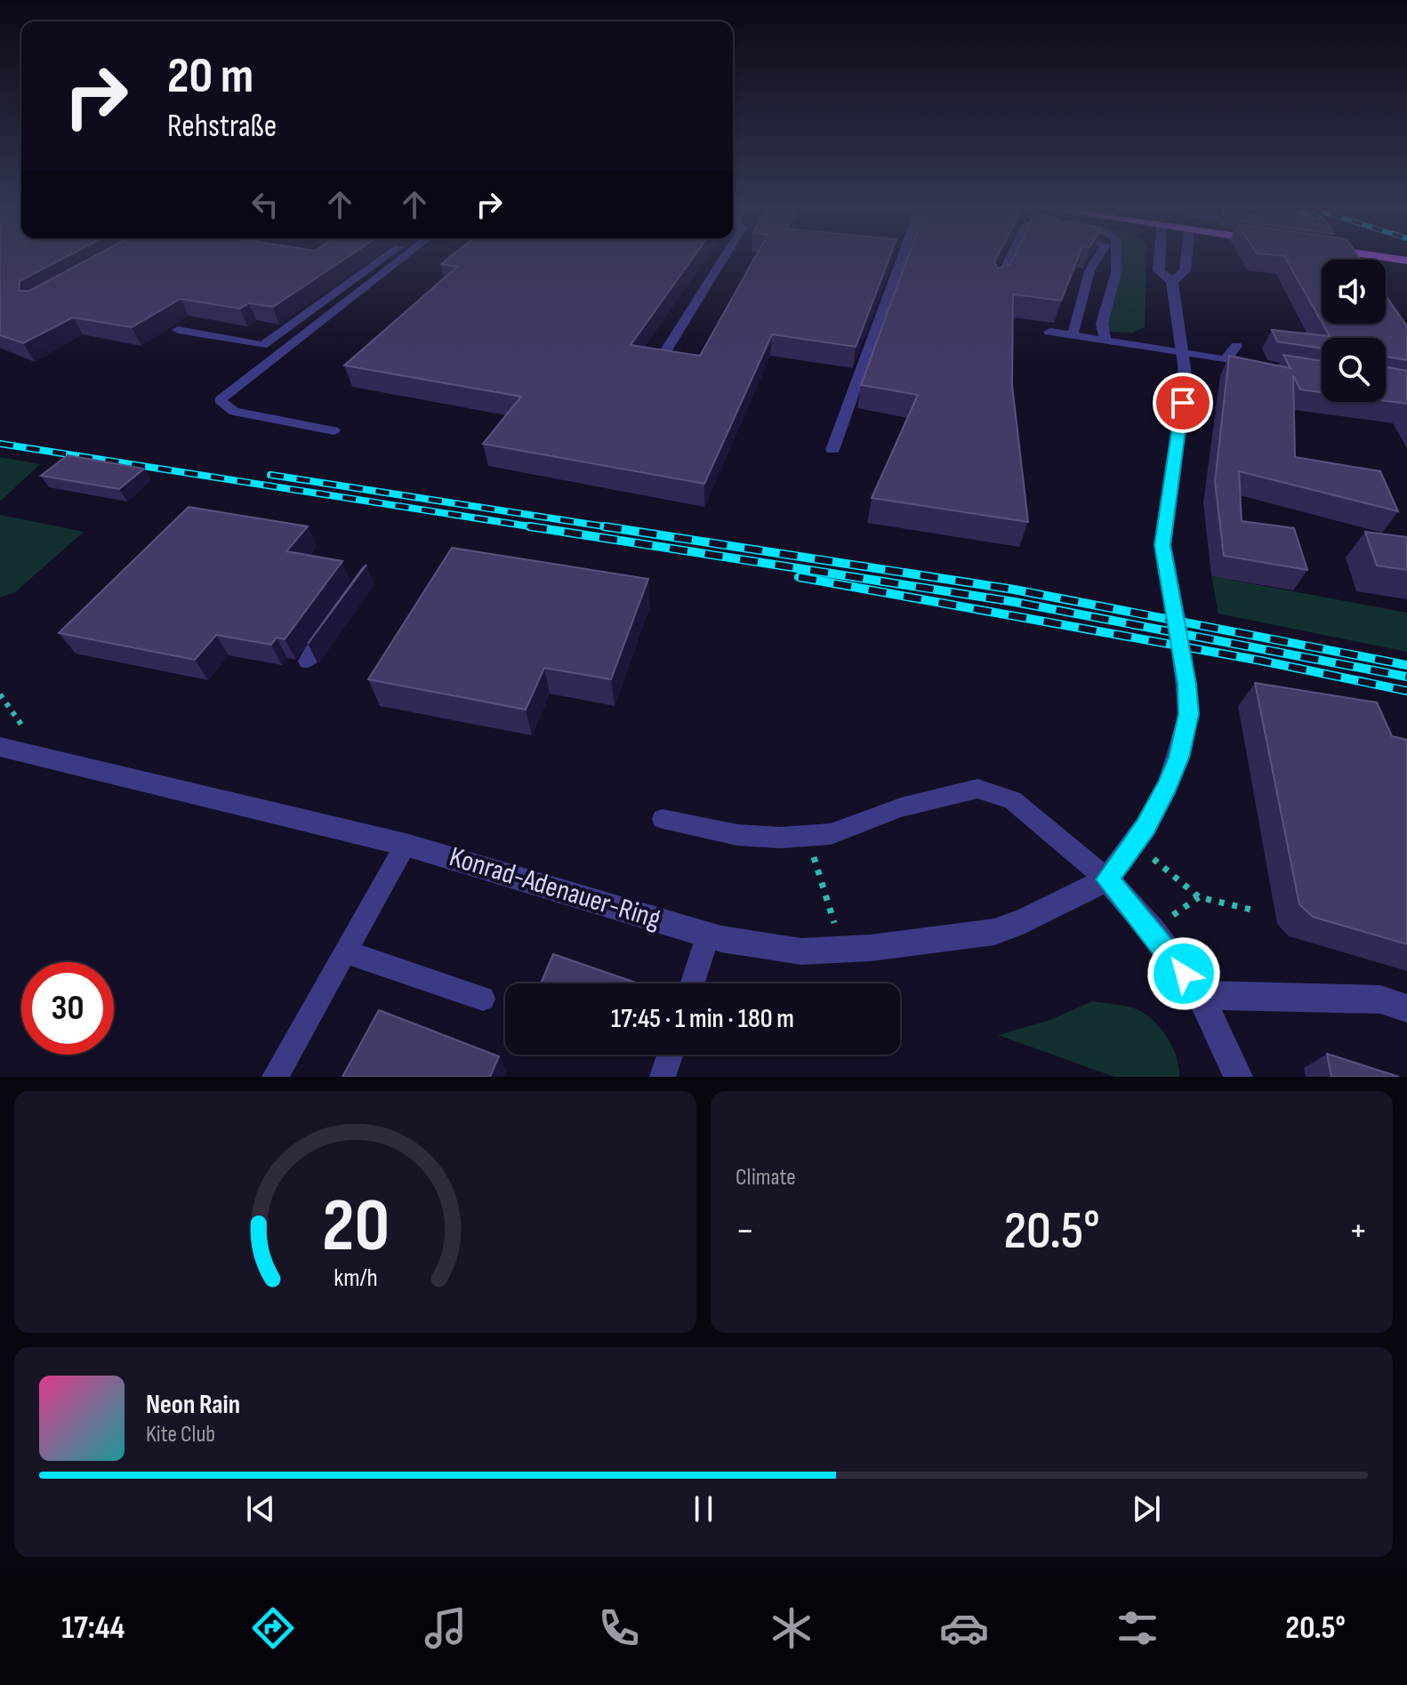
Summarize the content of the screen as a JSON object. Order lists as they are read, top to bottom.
{
  "streets": {
    "street": ["Konrad-Adenauer-Ring"]
  },
  "page": {
    "turn": ["20 m", "Rehstraße"],
    "limit": "30",
    "trip": "17:45 · 1 min · 180 m",
    "tile": "Climate",
    "heat": ["−", "20.5°", "+"],
    "song": ["Neon Rain", "Kite Club"],
    "tabs": ["17:44", "20.5°"],
    "gauge": ["20", "km/h"]
  }
}
